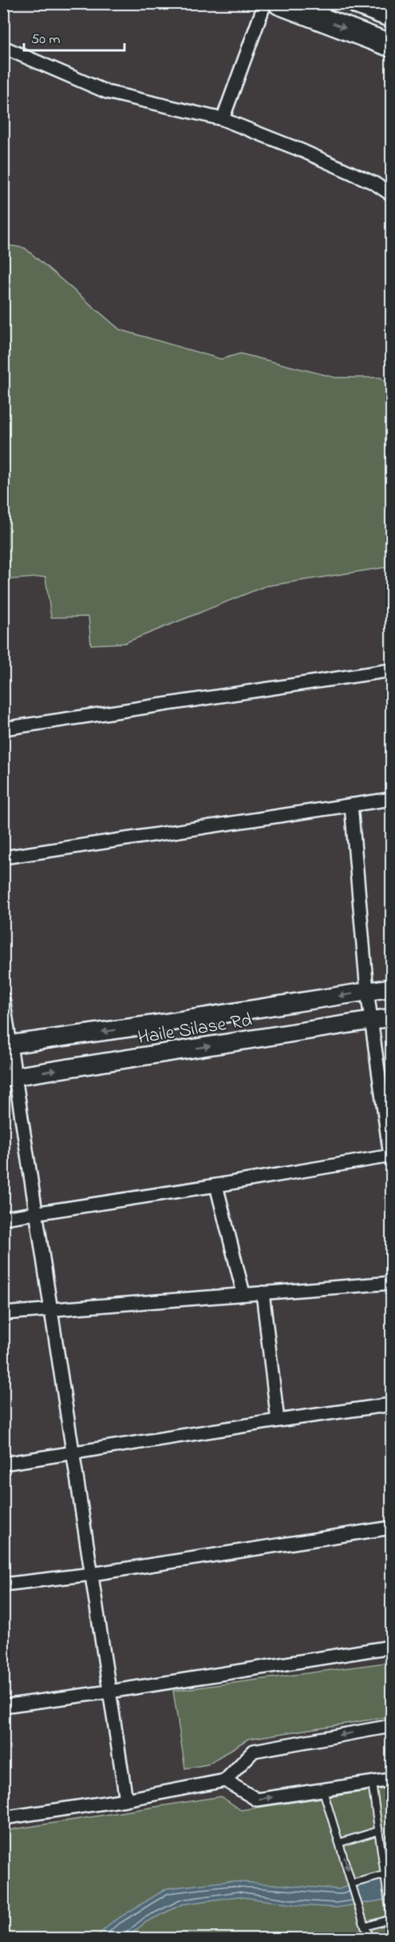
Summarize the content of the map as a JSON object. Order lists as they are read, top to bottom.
{
  "streets": {
    "main road": ["Haile Silase Rd"]
  },
  "scale_bar": "50 m"
}
